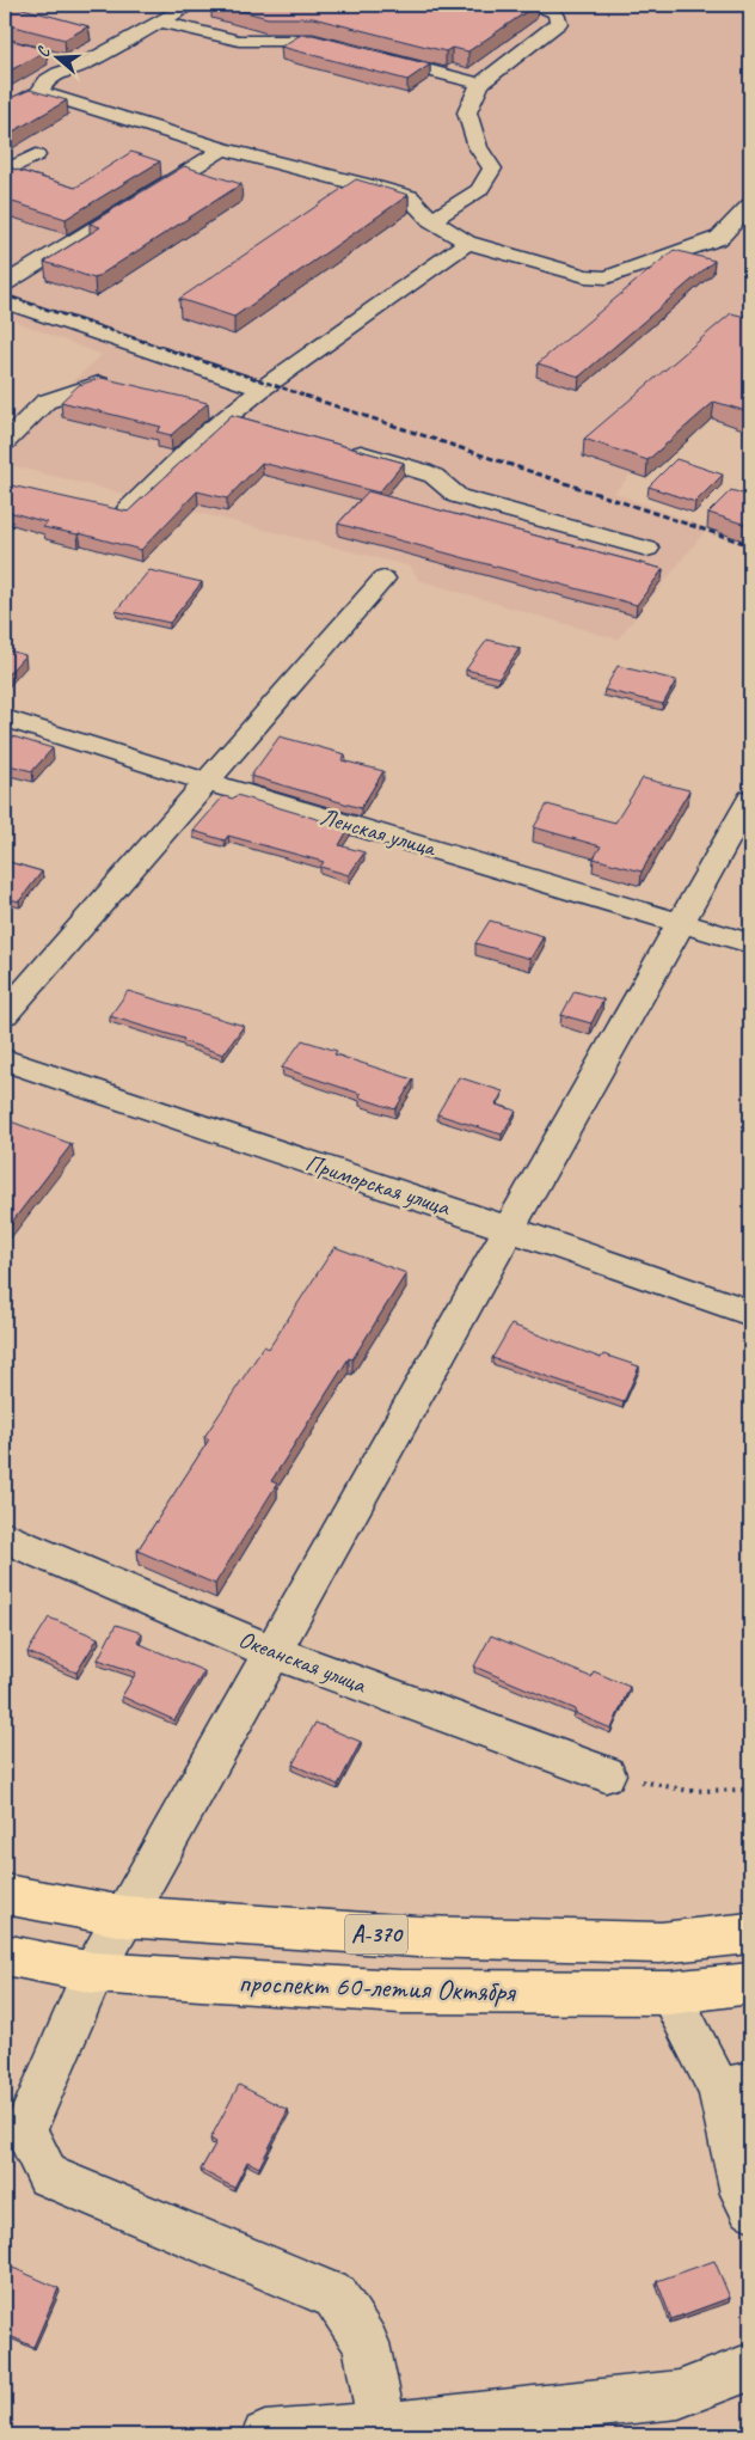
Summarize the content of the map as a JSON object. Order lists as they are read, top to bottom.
{
  "streets": {
    "highway": ["А-370", "проспект 60-летия Октября"],
    "street": ["Ленская улица", "Приморская улица", "Океанская улица"]
  },
  "north": "left"
}
